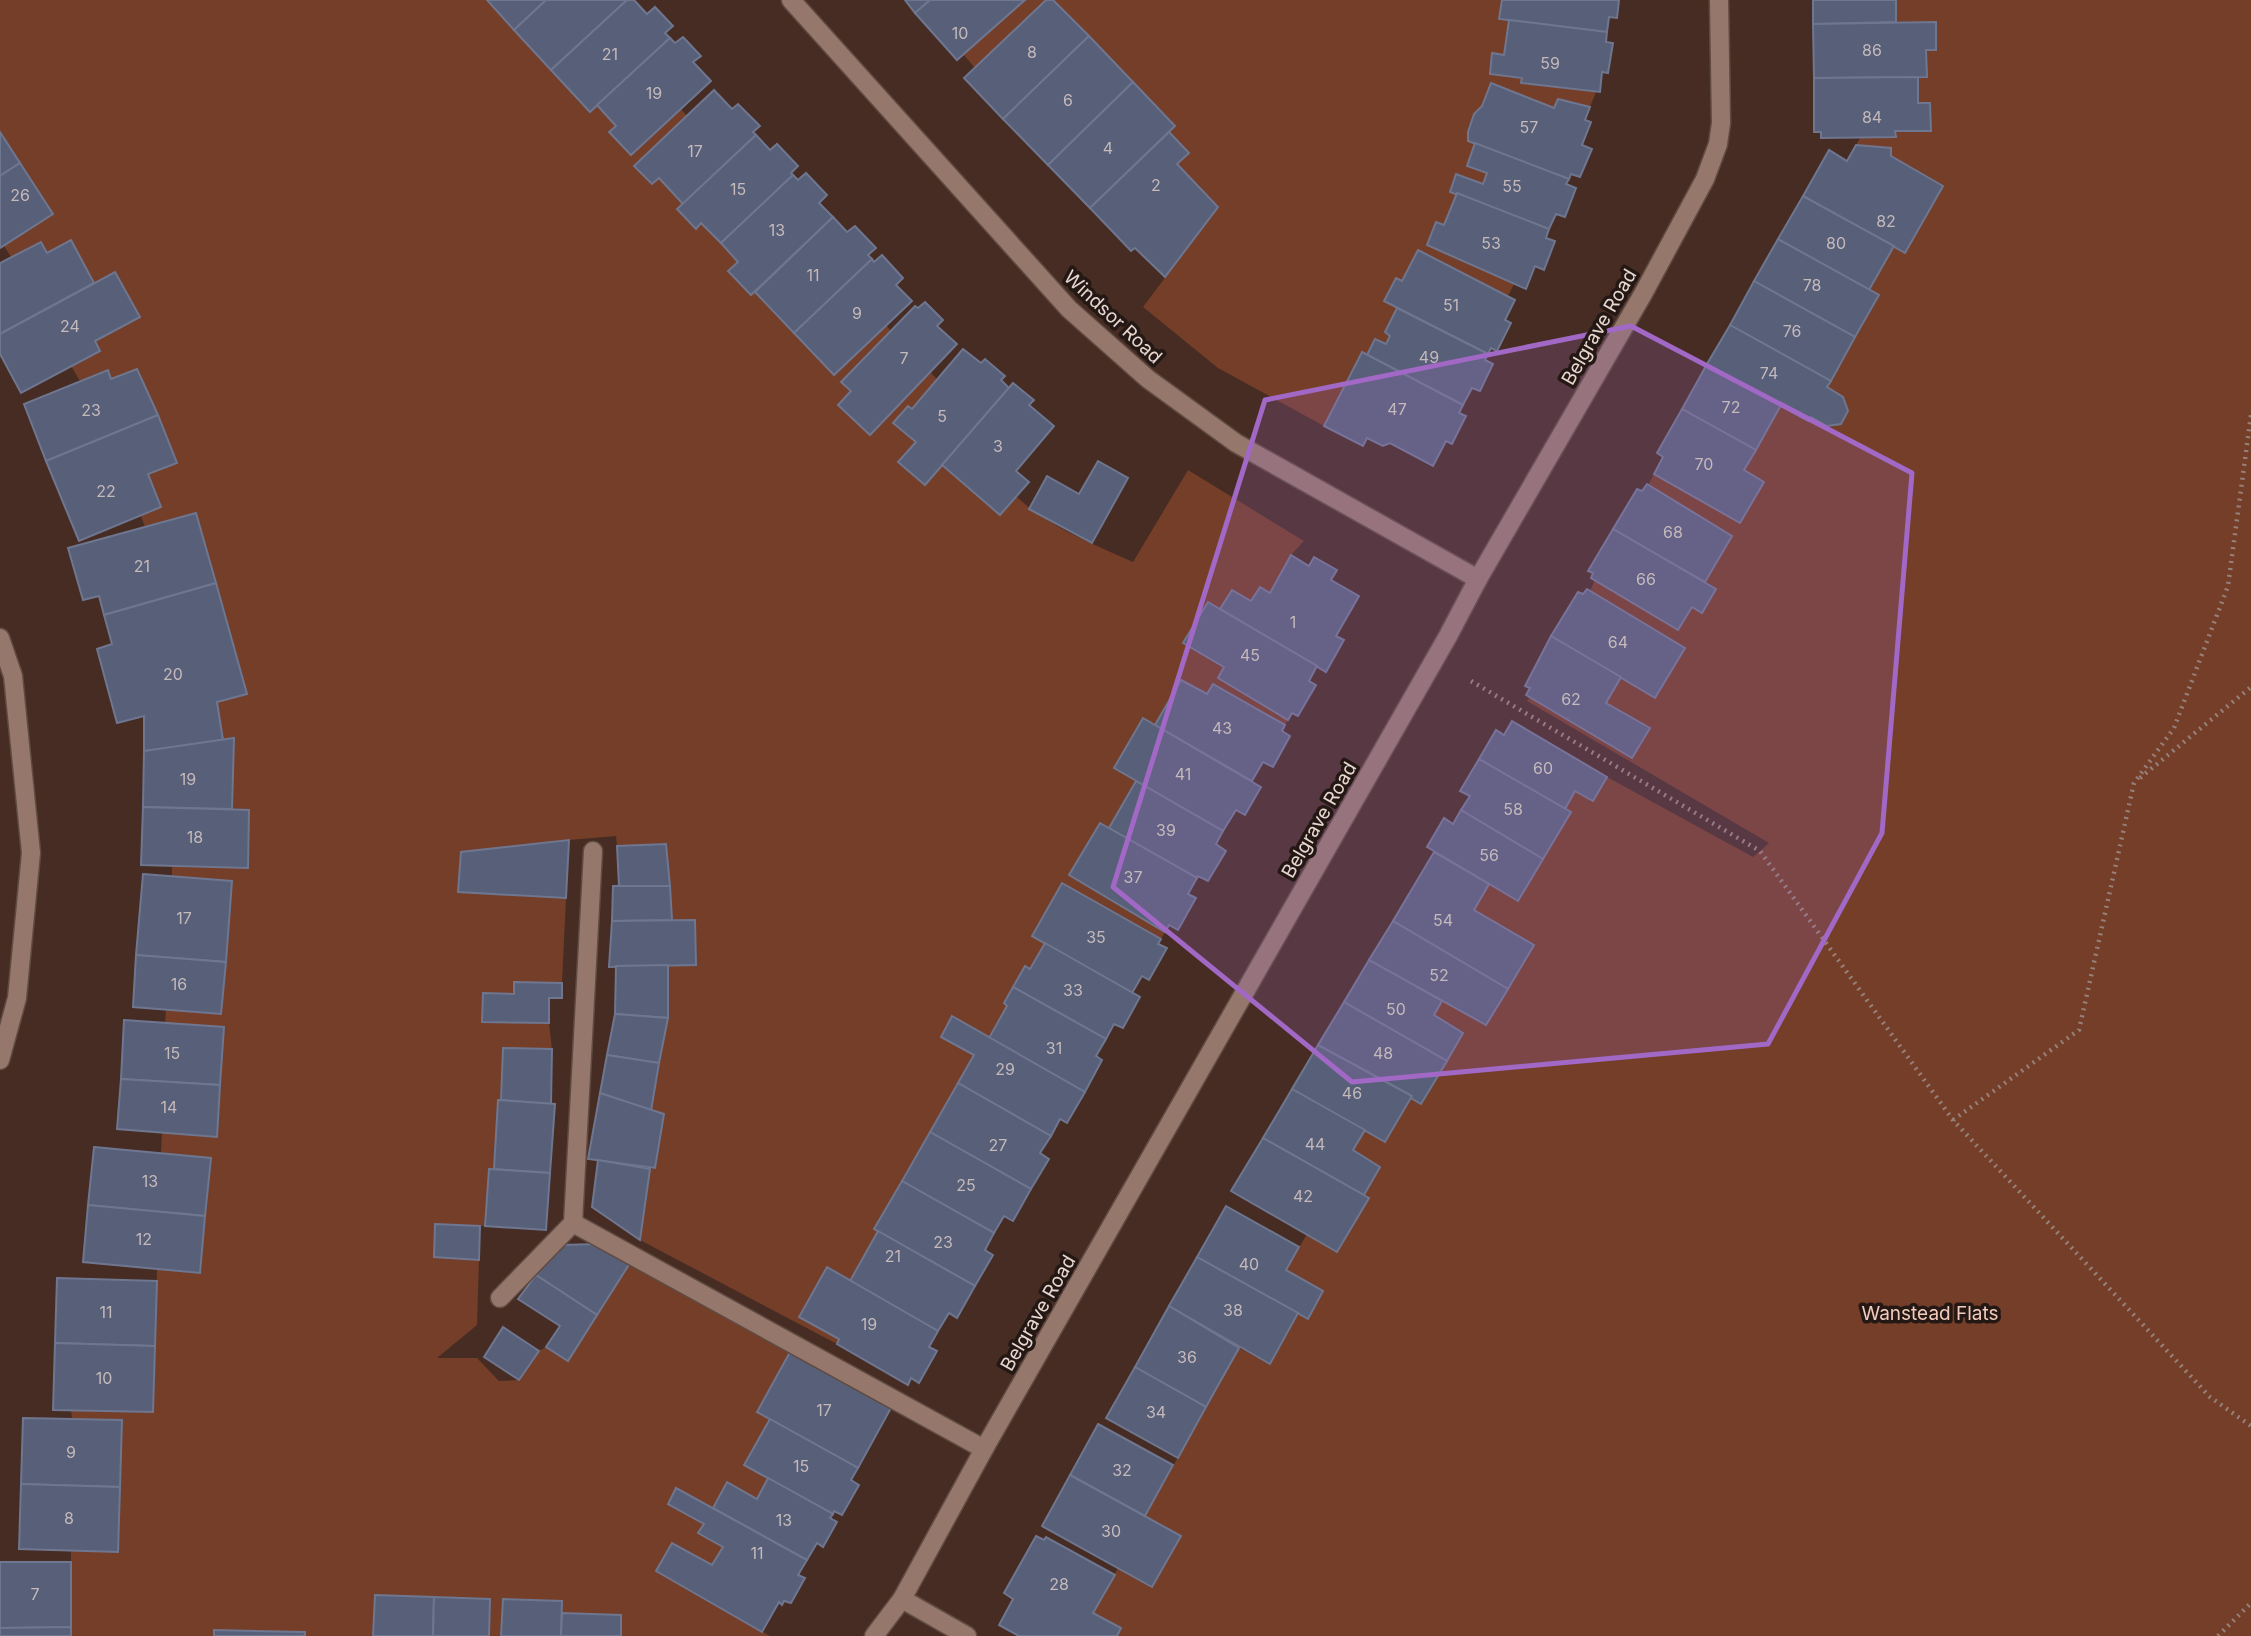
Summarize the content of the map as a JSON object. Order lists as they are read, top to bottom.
{
  "streets": {
    "street": ["Windsor Road", "Belgrave Road"]
  },
  "crossings": [
    ["Windsor Road", "Belgrave Road"]
  ],
  "parks": ["Wanstead Flats"],
  "house_numbers": [
    "10",
    "86",
    "8",
    "21",
    "59",
    "19",
    "6",
    "84",
    "57",
    "4",
    "17",
    "2",
    "55",
    "15",
    "26",
    "82",
    "13",
    "53",
    "80",
    "11",
    "78",
    "51",
    "9",
    "24",
    "76",
    "49",
    "7",
    "74",
    "72",
    "47",
    "23",
    "5",
    "3",
    "70",
    "22",
    "68",
    "21",
    "66",
    "1",
    "64",
    "45",
    "20",
    "62",
    "43",
    "60",
    "41",
    "19",
    "58",
    "39",
    "18",
    "56",
    "37",
    "17",
    "54",
    "35",
    "52",
    "16",
    "33",
    "50",
    "31",
    "15",
    "48",
    "29",
    "46",
    "14",
    "44",
    "27",
    "13",
    "25",
    "42",
    "12",
    "23",
    "21",
    "40",
    "38",
    "11",
    "19",
    "36",
    "10",
    "17",
    "34",
    "9",
    "15",
    "32",
    "8",
    "13",
    "30",
    "11",
    "28",
    "7"
  ]
}
